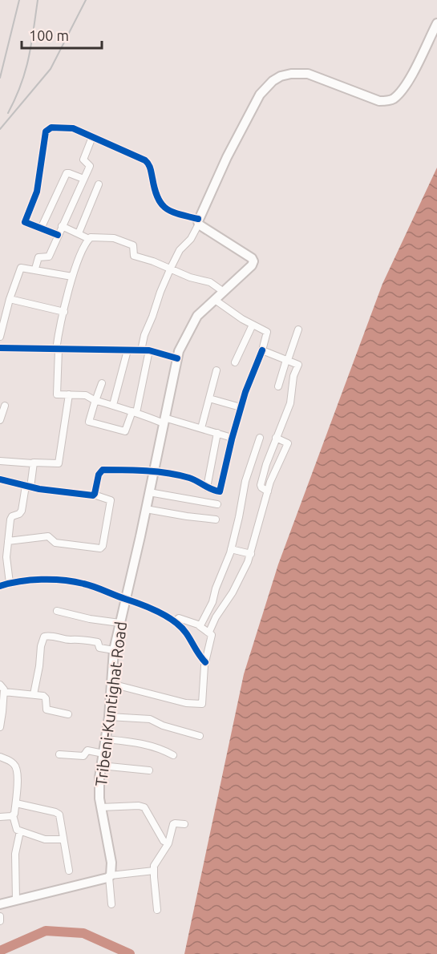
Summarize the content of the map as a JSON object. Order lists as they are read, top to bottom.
{
  "streets": {
    "main road": ["Tribeni-Kuntighat Road"]
  },
  "scale_bar": "100 m"
}
